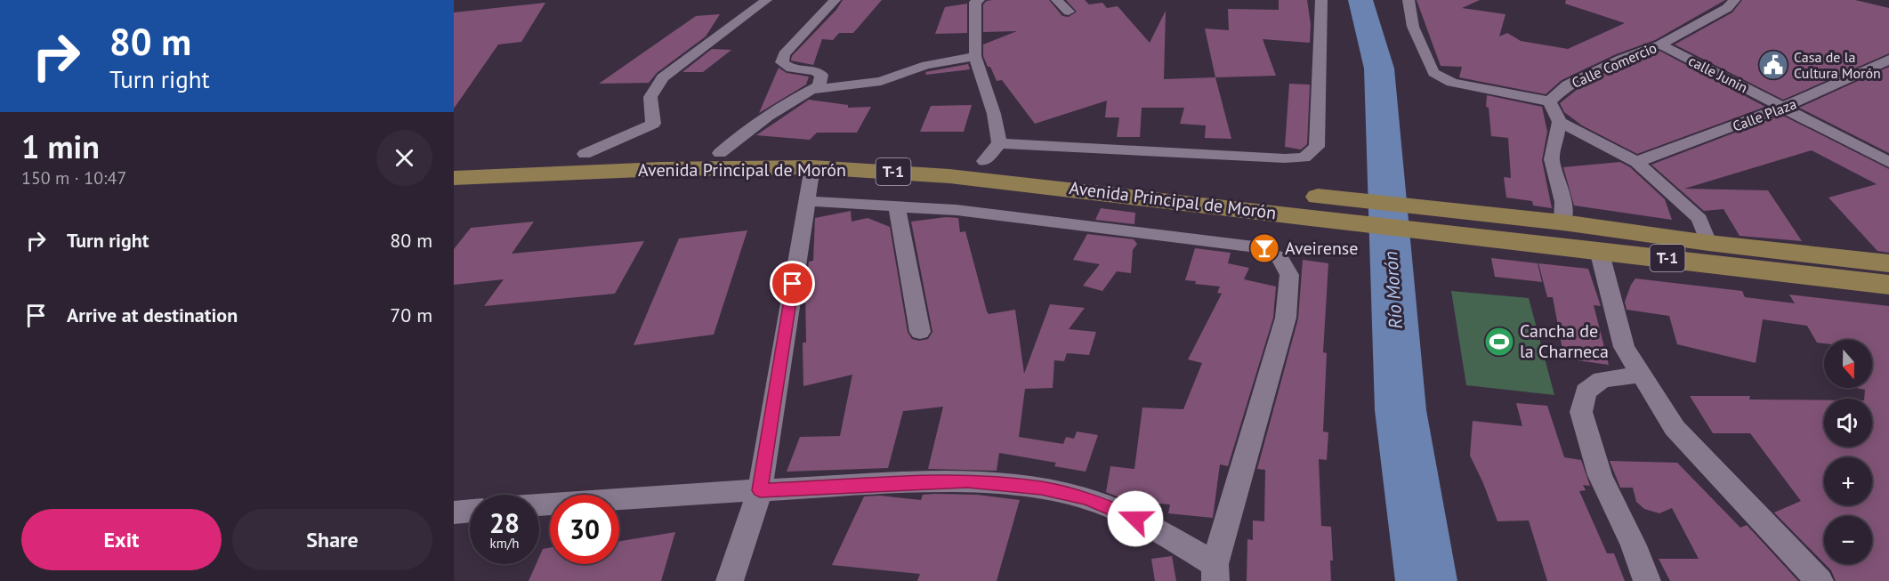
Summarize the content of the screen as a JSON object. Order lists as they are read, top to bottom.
{
  "streets": {
    "main road": ["Avenida Principal de Morón", "T-1"],
    "street": ["Calle Comercio", "calle Junin", "Calle Plaza"]
  },
  "crossings": [
    ["Calle Comercio", "calle Junin"],
    ["calle Junin", "Calle Plaza"],
    ["Avenida Principal de Morón", "T-1"]
  ],
  "water": ["Río Morón"],
  "places": {
    "public building": ["Casa de la Cultura Morón"],
    "bar": ["Aveirense"],
    "sports": ["Cancha de la Charneca"]
  },
  "north": "bottom",
  "page": {
    "turn": ["80 m", "Turn right"],
    "heading": ["1 min", "150 m · 10:47"],
    "list": [
      {
        "name": "Turn right",
        "value": "80 m"
      },
      {
        "name": "Arrive at destination",
        "value": "70 m"
      }
    ],
    "map_buttons": ["+", "−"],
    "speed": "28 km/h",
    "limit": "30",
    "buttons": ["Exit", "Share"]
  }
}
